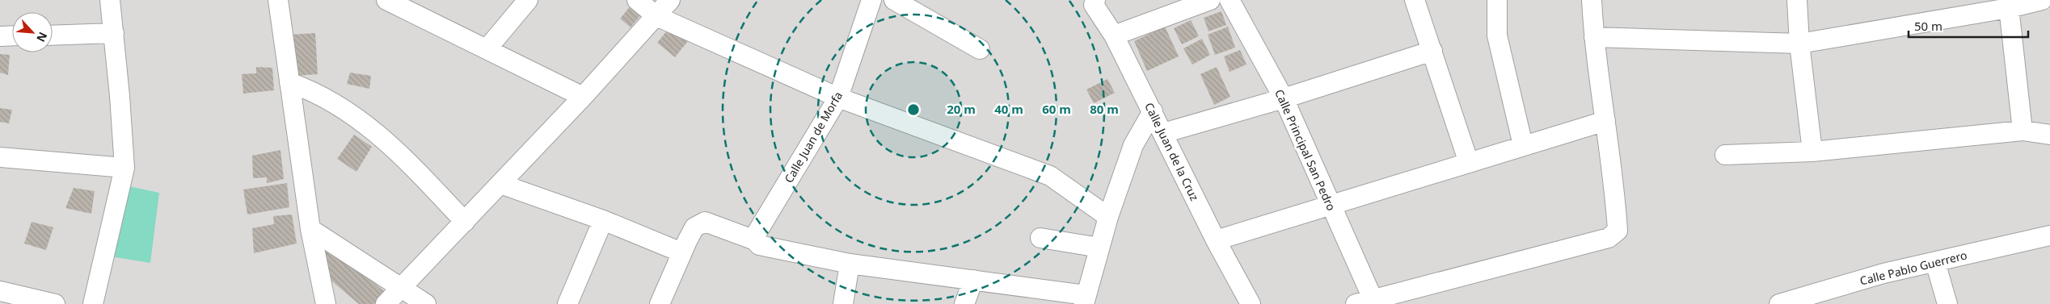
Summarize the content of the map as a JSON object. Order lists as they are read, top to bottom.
{
  "streets": {
    "street": [
      "Calle Juan de Morfa",
      "Calle Principal San Pedro",
      "Calle Juan de la Cruz",
      "Calle Pablo Guerrero"
    ]
  },
  "scale_bar": "50 m",
  "north": "bottom right",
  "rings": [
    "20 m",
    "40 m",
    "60 m",
    "80 m"
  ]
}
